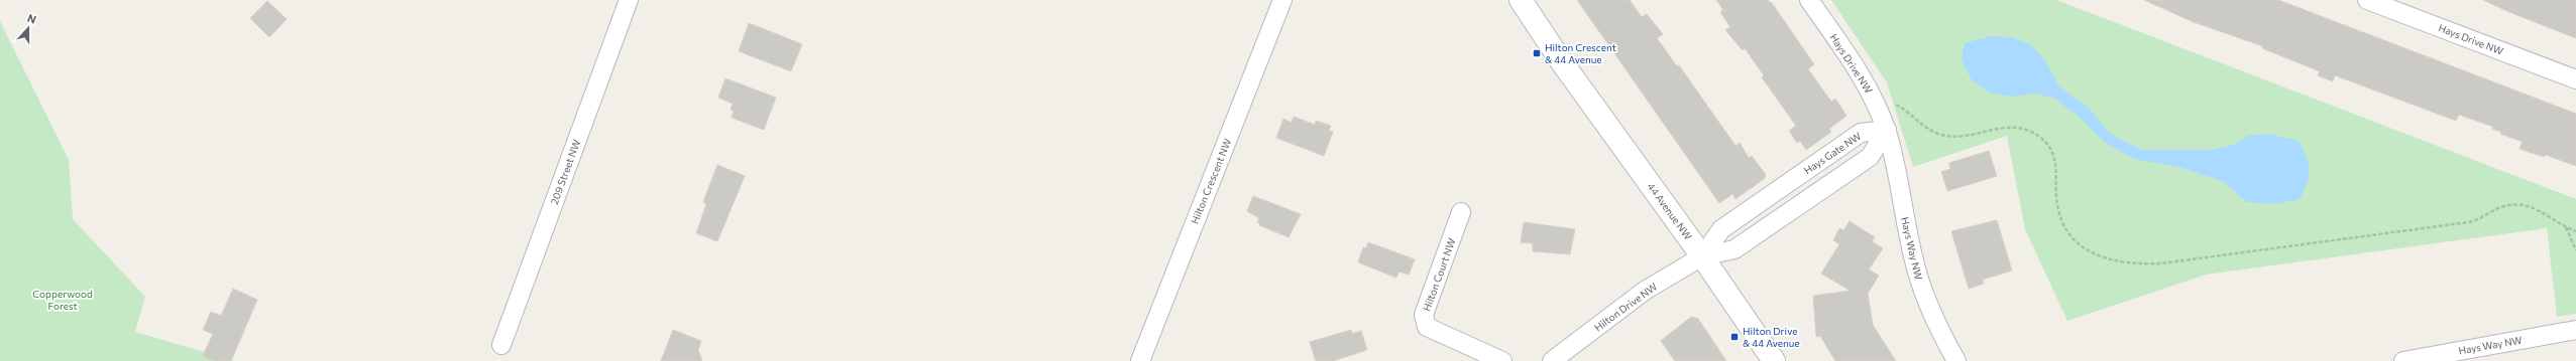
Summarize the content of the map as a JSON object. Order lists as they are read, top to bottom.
{
  "streets": {
    "street": [
      "Hays Drive NW",
      "Hays Gate NW",
      "209 Street NW",
      "Hilton Crescent NW",
      "44 Avenue NW",
      "Hays Way NW",
      "Hilton Court NW",
      "Hilton Drive NW"
    ]
  },
  "crossings": [
    ["Hays Drive NW", "Hays Gate NW"],
    ["Hays Drive NW", "Hays Way NW"],
    ["Hays Gate NW", "44 Avenue NW"],
    ["Hays Gate NW", "Hays Way NW"],
    ["Hays Gate NW", "Hilton Drive NW"],
    ["44 Avenue NW", "Hilton Drive NW"]
  ],
  "parks": ["Copperwood Forest"],
  "places": {
    "transit": ["Hilton Crescent & 44 Avenue", "Hilton Drive & 44 Avenue"]
  },
  "north": "top"
}
